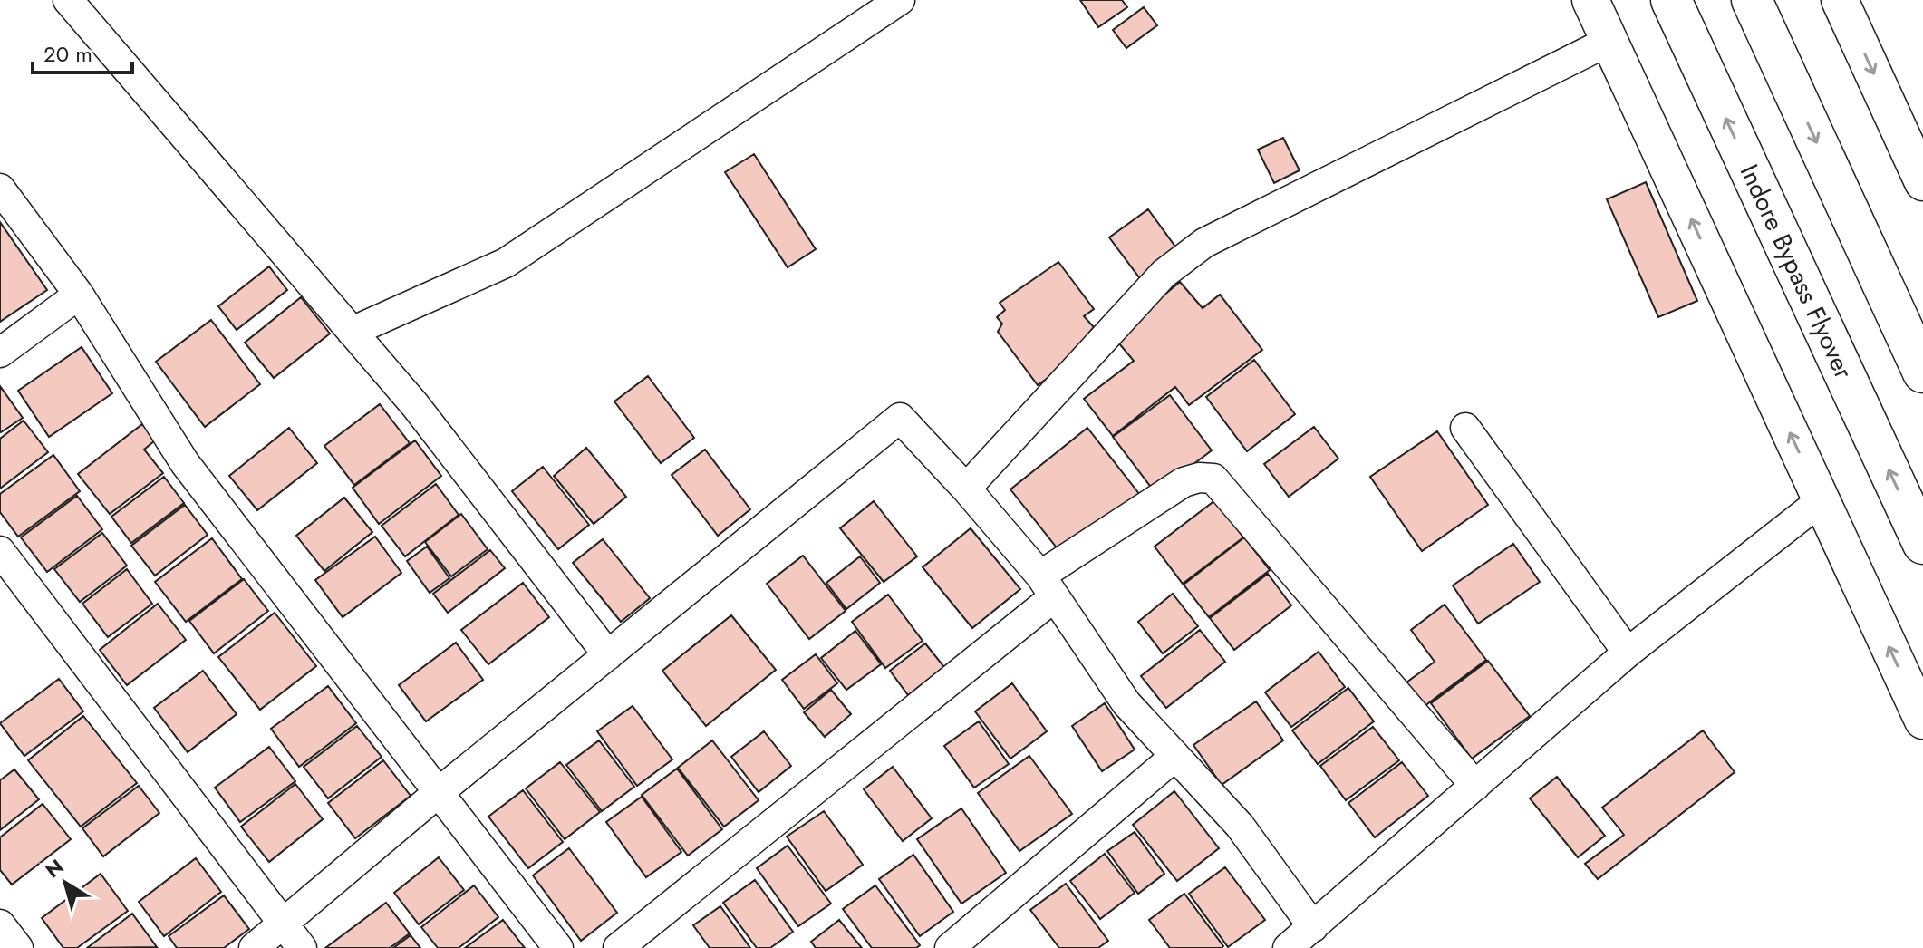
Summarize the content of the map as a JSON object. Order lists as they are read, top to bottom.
{
  "streets": {
    "highway": ["Indore Bypass Flyover"]
  },
  "scale_bar": "20 m",
  "north": "top left"
}
